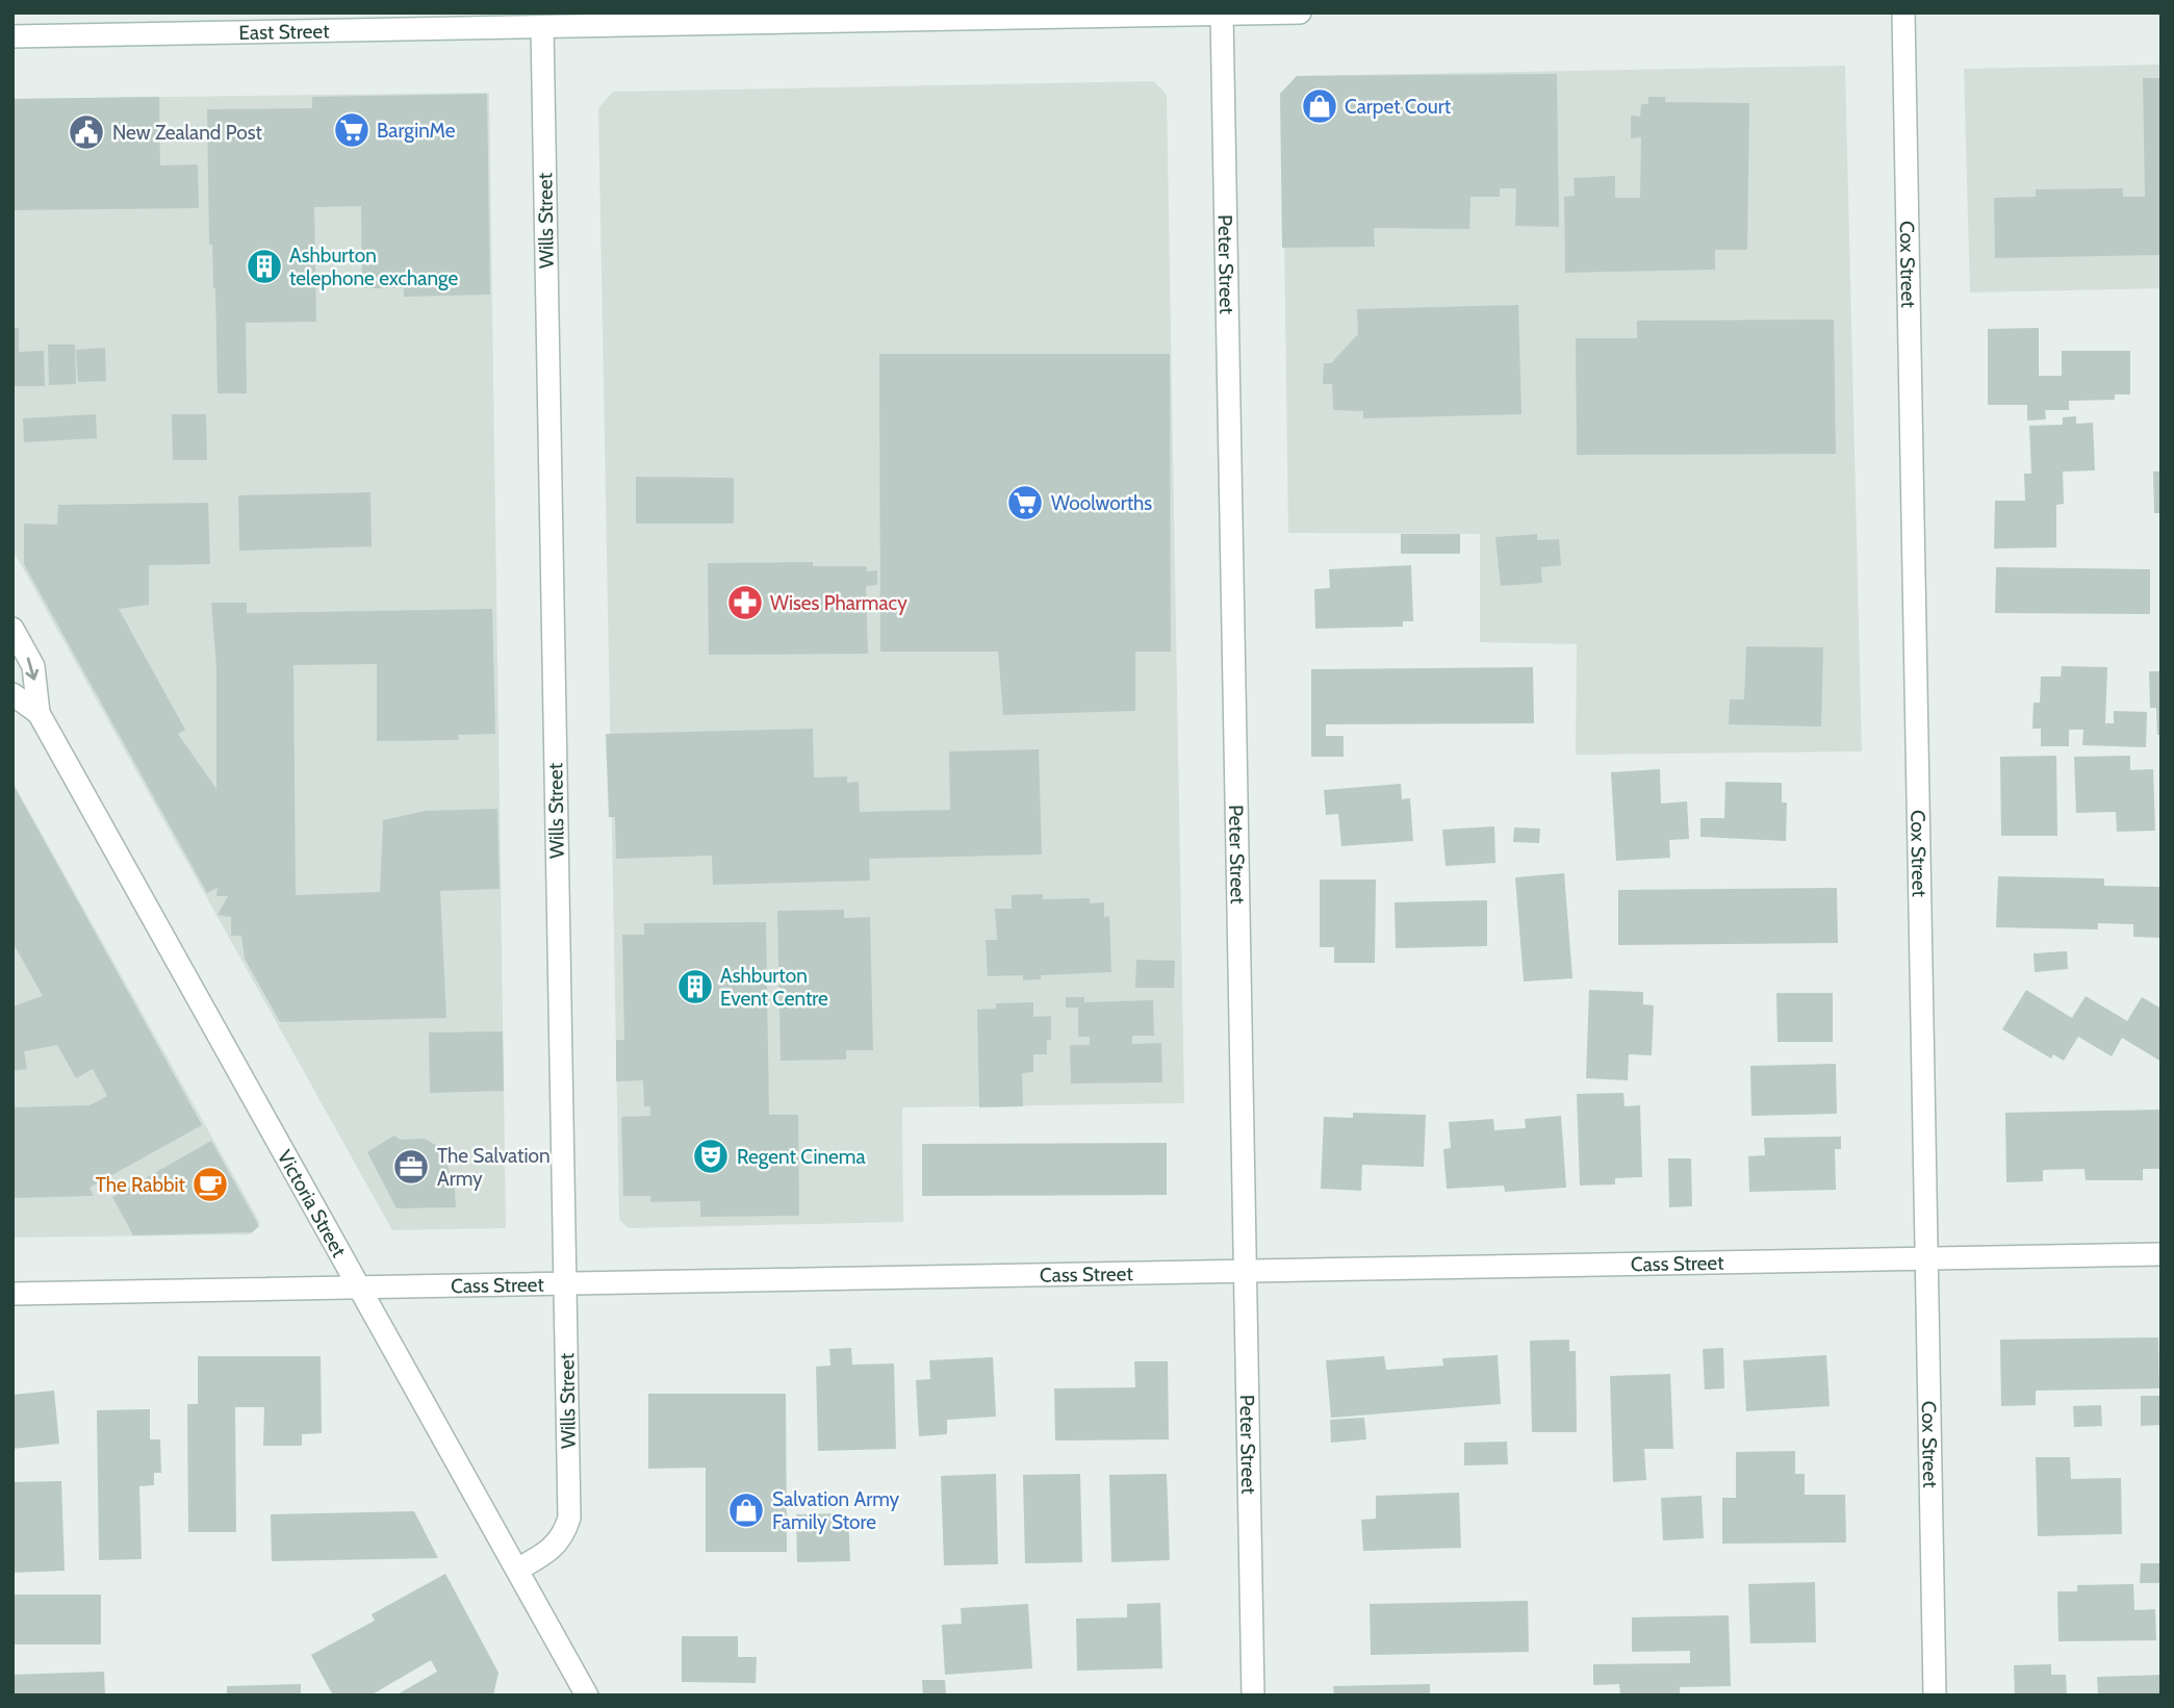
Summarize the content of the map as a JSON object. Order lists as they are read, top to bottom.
{
  "streets": {
    "street": [
      "East Street",
      "Wills Street",
      "Peter Street",
      "Cox Street",
      "Victoria Street",
      "Cass Street"
    ]
  },
  "crossings": [
    ["East Street", "Wills Street"],
    ["East Street", "Peter Street"],
    ["Wills Street", "Victoria Street"],
    ["Wills Street", "Cass Street"],
    ["Peter Street", "Cass Street"],
    ["Cox Street", "Cass Street"],
    ["Victoria Street", "Cass Street"]
  ],
  "places": {
    "shop": ["Carpet Court", "Salvation Army Family Store"],
    "supermarket": ["BarginMe", "Woolworths"],
    "public building": ["New Zealand Post"],
    "building": ["Ashburton telephone exchange", "Ashburton Event Centre"],
    "pharmacy": ["Wises Pharmacy"],
    "theatre": ["Regent Cinema"],
    "office": ["The Salvation Army"],
    "cafe": ["The Rabbit"]
  }
}
